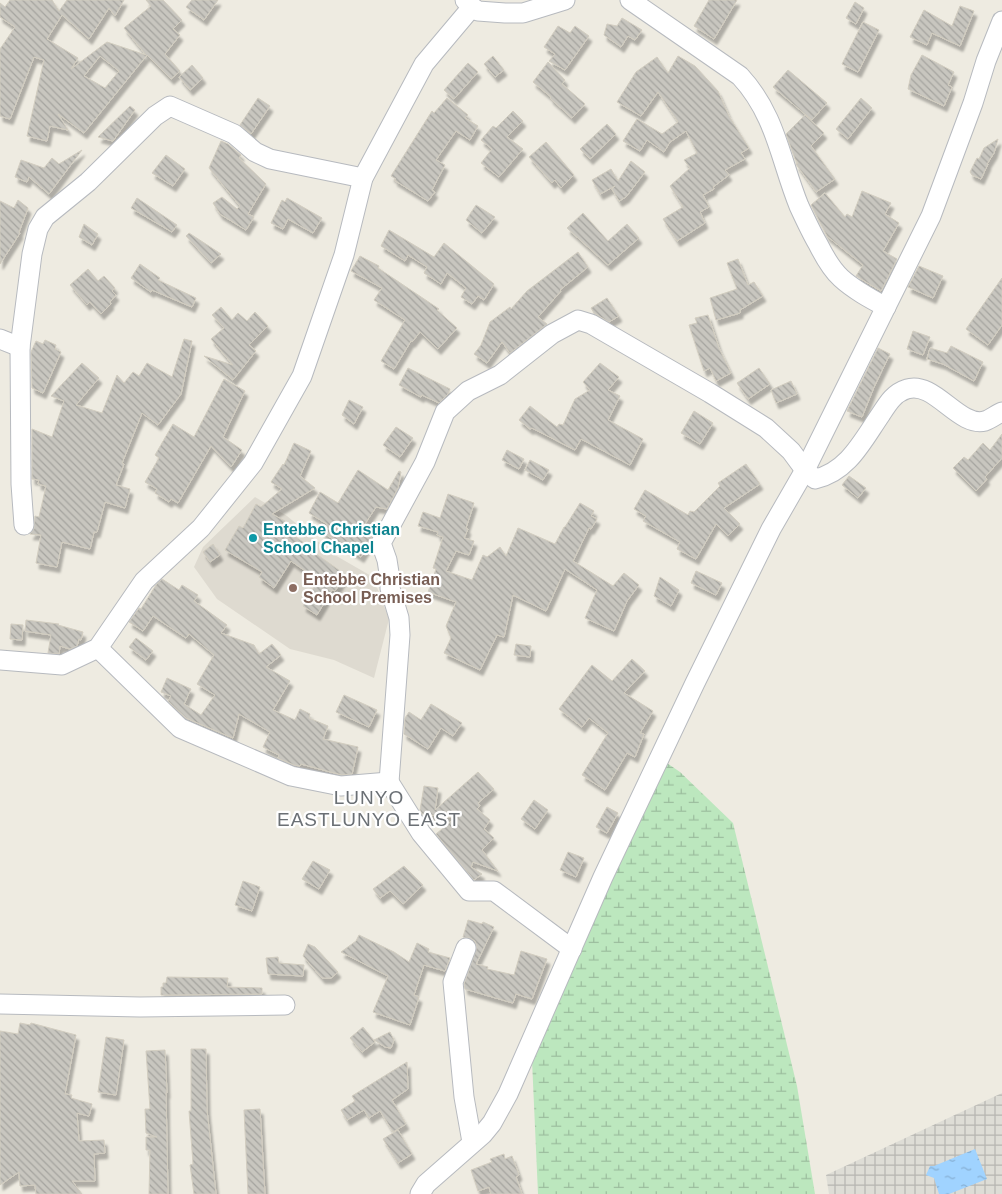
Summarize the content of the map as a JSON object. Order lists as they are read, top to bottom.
{
  "districts": ["LUNYO EASTLUNYO EAST"],
  "places": ["Entebbe Christian School Chapel", "Entebbe Christian School Premises"]
}
